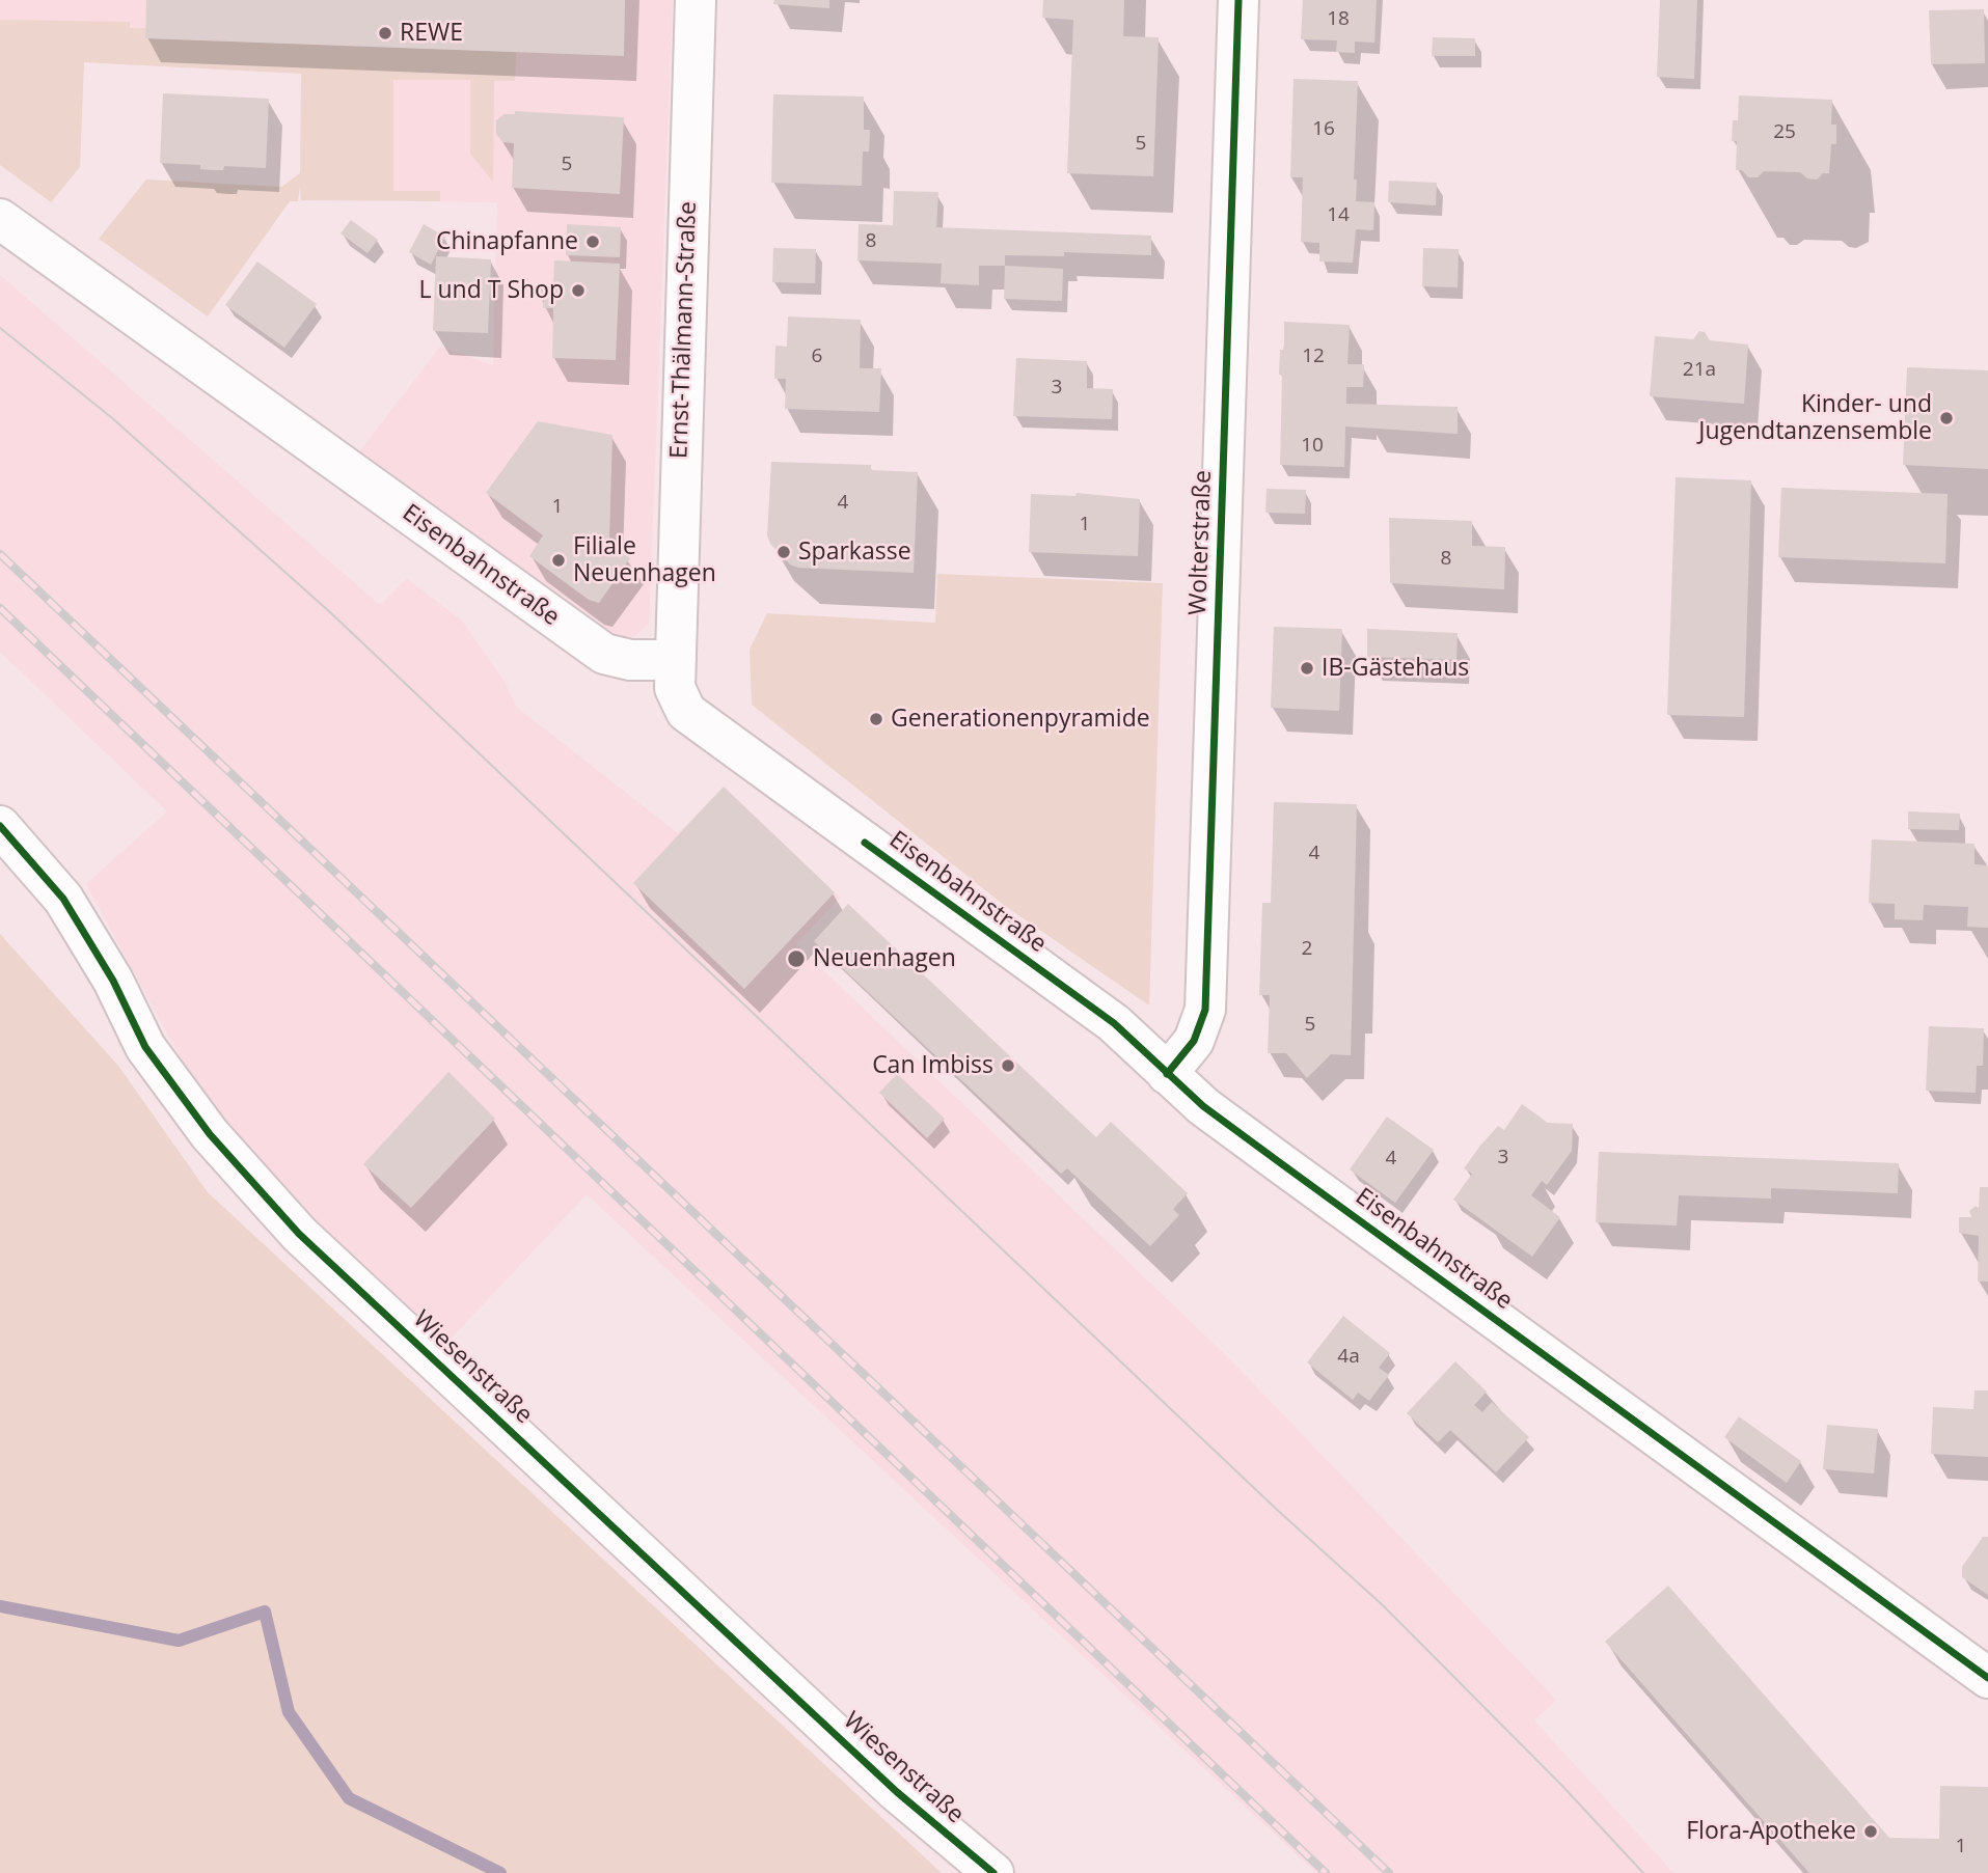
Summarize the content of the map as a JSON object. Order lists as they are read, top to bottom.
{
  "streets": {
    "street": [
      "Ernst-Thälmann-Straße",
      "Wolterstraße",
      "Eisenbahnstraße",
      "Wiesenstraße"
    ]
  },
  "crossings": [
    ["Ernst-Thälmann-Straße", "Eisenbahnstraße"],
    ["Wolterstraße", "Eisenbahnstraße"]
  ],
  "places": [
    "REWE",
    "Chinapfanne",
    "L und T Shop",
    "Kinder- und Jugendtanzensemble",
    "Sparkasse",
    "Filiale Neuenhagen",
    "IB-Gästehaus",
    "Generationenpyramide",
    "Neuenhagen",
    "Can Imbiss",
    "Flora-Apotheke"
  ],
  "house_numbers": [
    "18",
    "16",
    "25",
    "5",
    "5",
    "14",
    "8",
    "6",
    "12",
    "21a",
    "3",
    "10",
    "4",
    "1",
    "1",
    "8",
    "4",
    "2",
    "5",
    "3",
    "4",
    "4a",
    "1"
  ]
}
